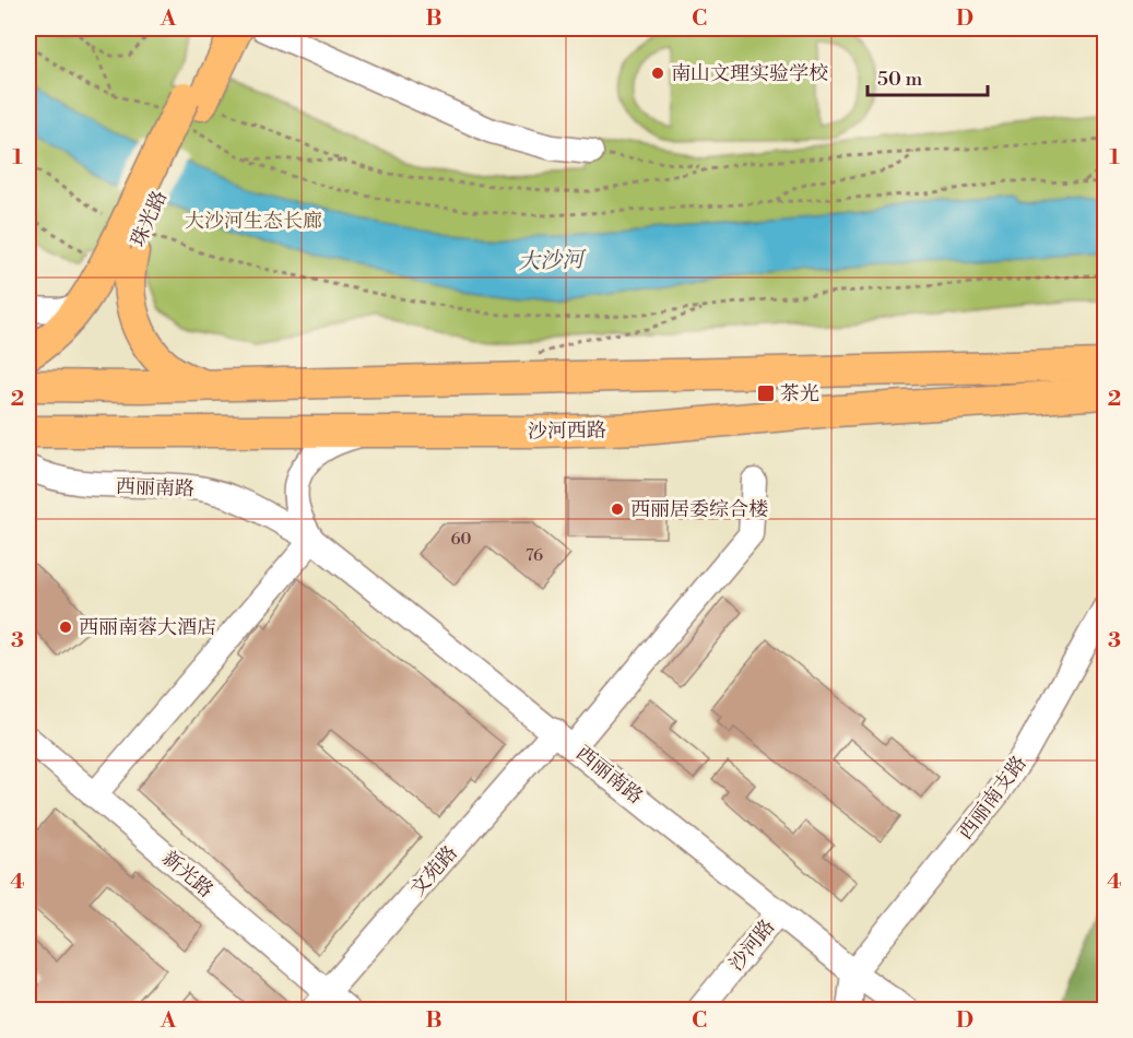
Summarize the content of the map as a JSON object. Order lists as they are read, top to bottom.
{
  "streets": {
    "main road": ["珠光路", "沙河西路"],
    "street": [
      "西丽南路",
      "西丽南支路",
      "文苑路",
      "新光路",
      "沙河路"
    ]
  },
  "crossings": [
    ["沙河西路", "西丽南路"],
    ["西丽南路", "西丽南支路"],
    ["西丽南路", "文苑路"],
    ["西丽南路", "沙河路"],
    ["文苑路", "新光路"]
  ],
  "water": ["大沙河"],
  "parks": ["大沙河生态长廊"],
  "places": {
    "other": ["南山文理实验学校", "西丽居委综合楼", "西丽南蓉大酒店"],
    "transit": ["茶光"]
  },
  "house_numbers": ["60", "76"],
  "scale_bar": "50 m",
  "grid": {
    "columns": [
      "A",
      "B",
      "C",
      "D"
    ],
    "rows": [
      "1",
      "2",
      "3",
      "4"
    ]
  }
}
